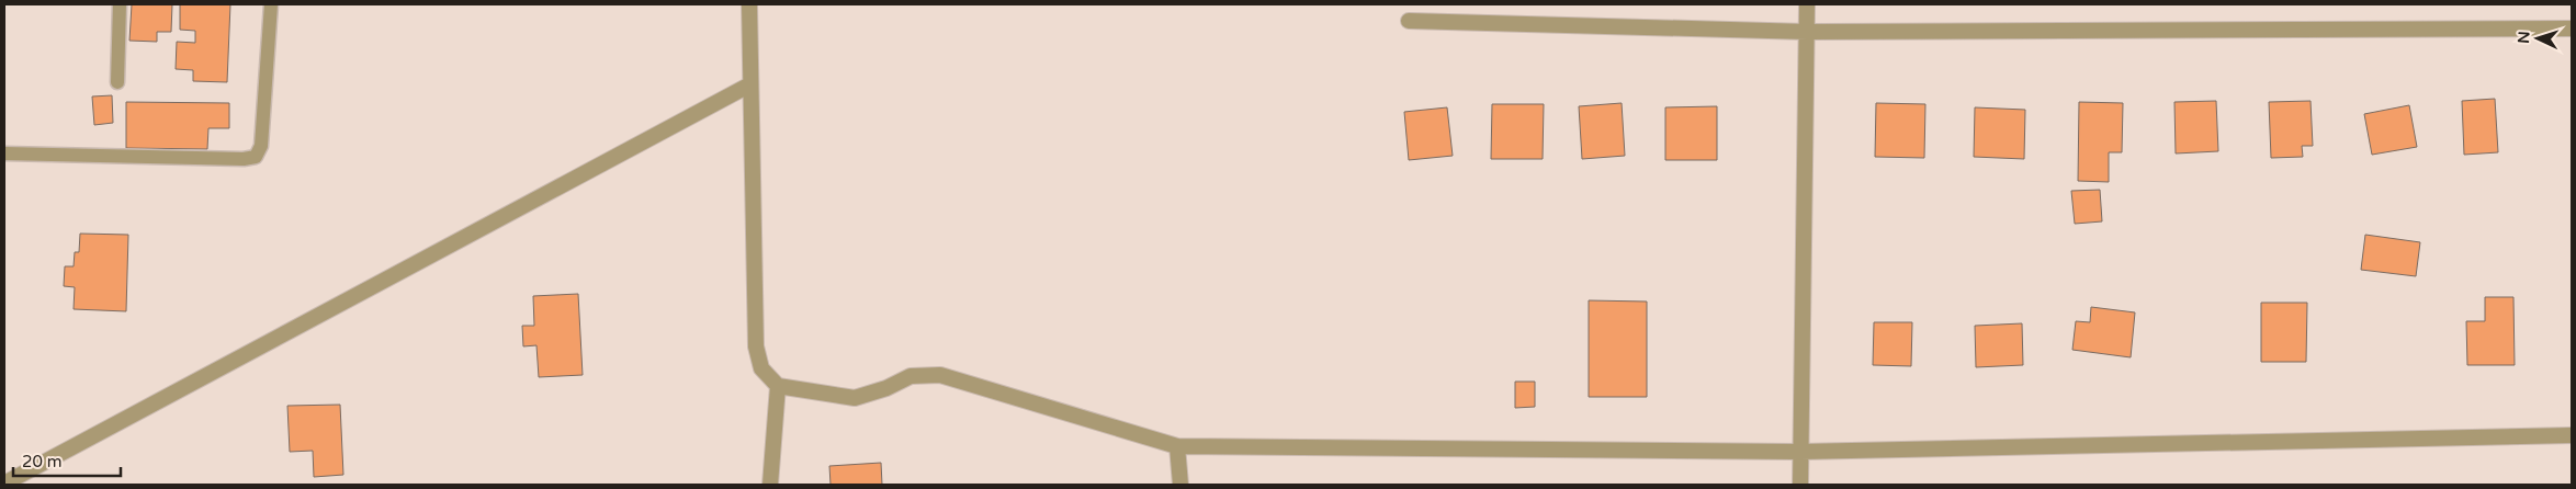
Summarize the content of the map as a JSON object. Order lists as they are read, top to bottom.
{
  "scale_bar": "20 m",
  "north": "left"
}
